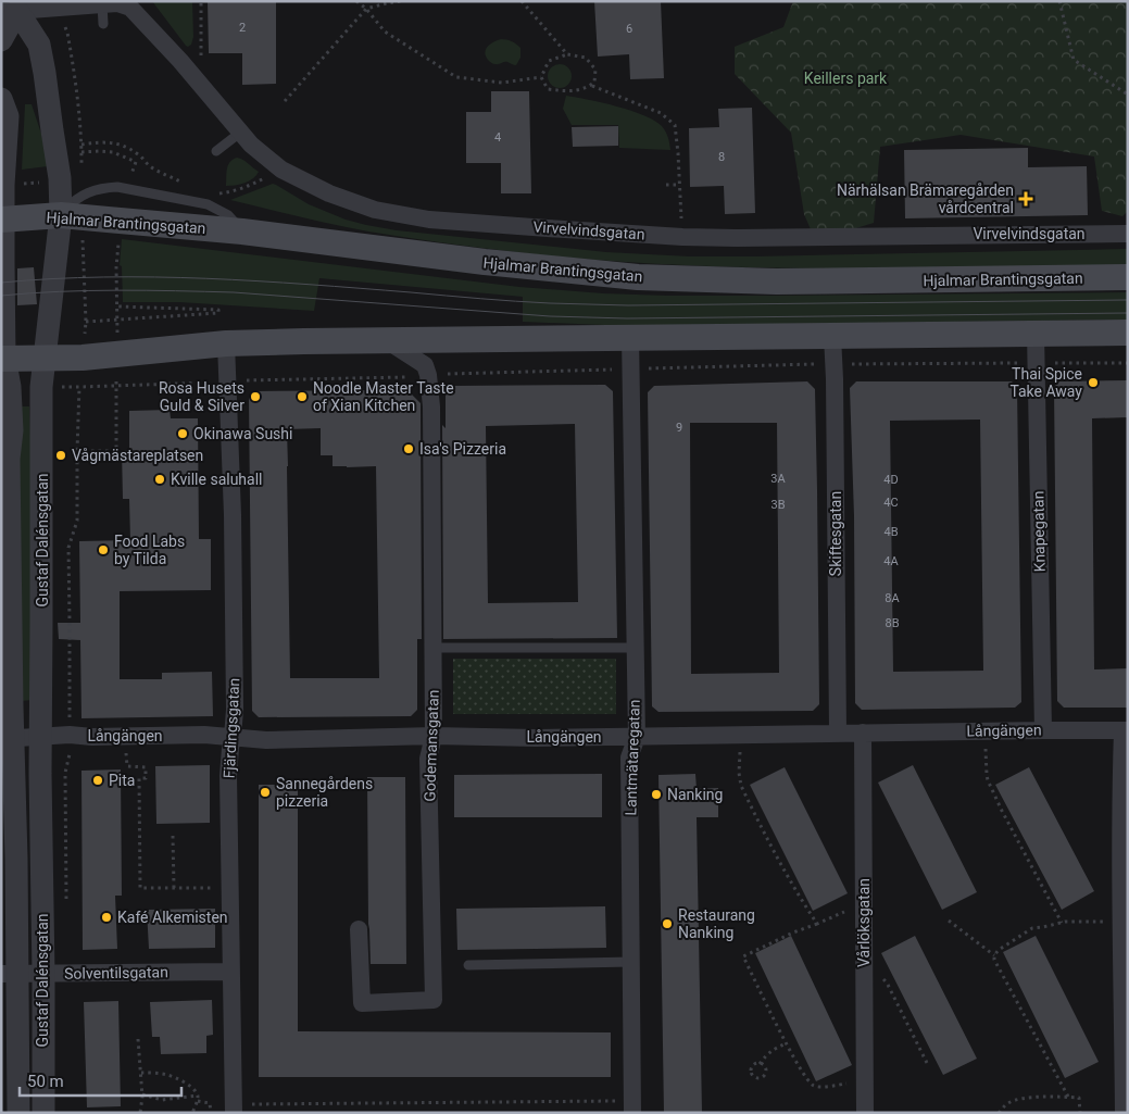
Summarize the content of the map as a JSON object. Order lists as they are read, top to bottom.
{
  "streets": {
    "main road": ["Hjalmar Brantingsgatan"],
    "street": [
      "Virvelvindsgatan",
      "Knapegatan",
      "Skiftesgatan",
      "Gustaf Dalénsgatan",
      "Fjärdingsgatan",
      "Långängen",
      "Godemansgatan",
      "Lantmätaregatan",
      "Vårlöksgatan",
      "Solventilsgatan"
    ]
  },
  "crossings": [
    ["Hjalmar Brantingsgatan", "Gustaf Dalénsgatan"],
    ["Knapegatan", "Långängen"],
    ["Skiftesgatan", "Långängen"],
    ["Gustaf Dalénsgatan", "Långängen"],
    ["Gustaf Dalénsgatan", "Solventilsgatan"],
    ["Fjärdingsgatan", "Långängen"],
    ["Fjärdingsgatan", "Solventilsgatan"],
    ["Långängen", "Godemansgatan"],
    ["Långängen", "Lantmätaregatan"],
    ["Långängen", "Vårlöksgatan"]
  ],
  "parks": ["Keillers park"],
  "places": {
    "health": ["Närhälsan Brämaregården vårdcentral"],
    "other": [
      "Thai Spice Take Away",
      "Rosa Husets Guld & Silver",
      "Noodle Master Taste of Xian Kitchen",
      "Okinawa Sushi",
      "Isa's Pizzeria",
      "Vågmästareplatsen",
      "Kville saluhall",
      "Food Labs by Tilda",
      "Pita",
      "Sannegårdens pizzeria",
      "Nanking",
      "Kafé Alkemisten",
      "Restaurang Nanking"
    ]
  },
  "house_numbers": [
    "2",
    "6",
    "4",
    "8",
    "9",
    "3A",
    "4D",
    "4C",
    "3B",
    "4B",
    "4A",
    "8A",
    "8B"
  ],
  "scale_bar": "50 m"
}
